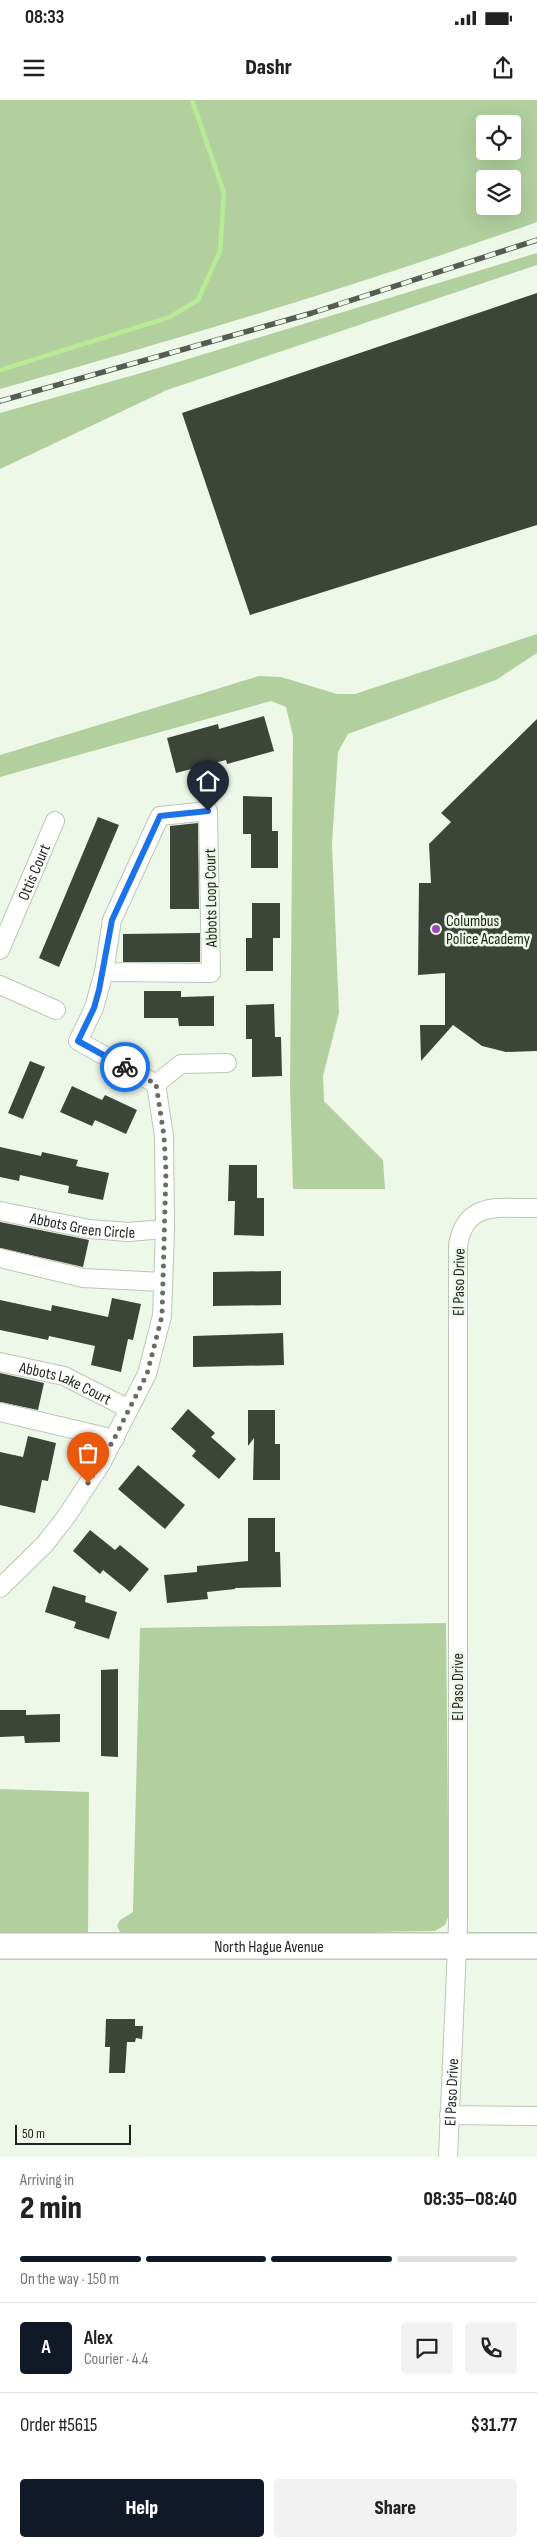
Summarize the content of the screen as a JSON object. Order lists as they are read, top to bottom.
{
  "streets": {
    "main road": ["North Hague Avenue"],
    "street": [
      "Ottis Court",
      "Abbots Loop Court",
      "Abbots Green Circle",
      "El Paso Drive",
      "Abbots Lake Court"
    ]
  },
  "crossings": [
    ["El Paso Drive", "North Hague Avenue"]
  ],
  "places": ["Columbus Police Academy"],
  "scale_bar": "50 m",
  "page": {
    "status": "08:33",
    "header": "Dashr",
    "scale": "50 m",
    "heading": ["2 min", "Arriving in", "08:35–08:40"],
    "panel": [
      "Alex",
      "Courier · 4.4",
      "Order #5615",
      "$31.77"
    ],
    "bar": "On the way · 150 m",
    "round": "A",
    "buttons": ["Help", "Share"]
  }
}
